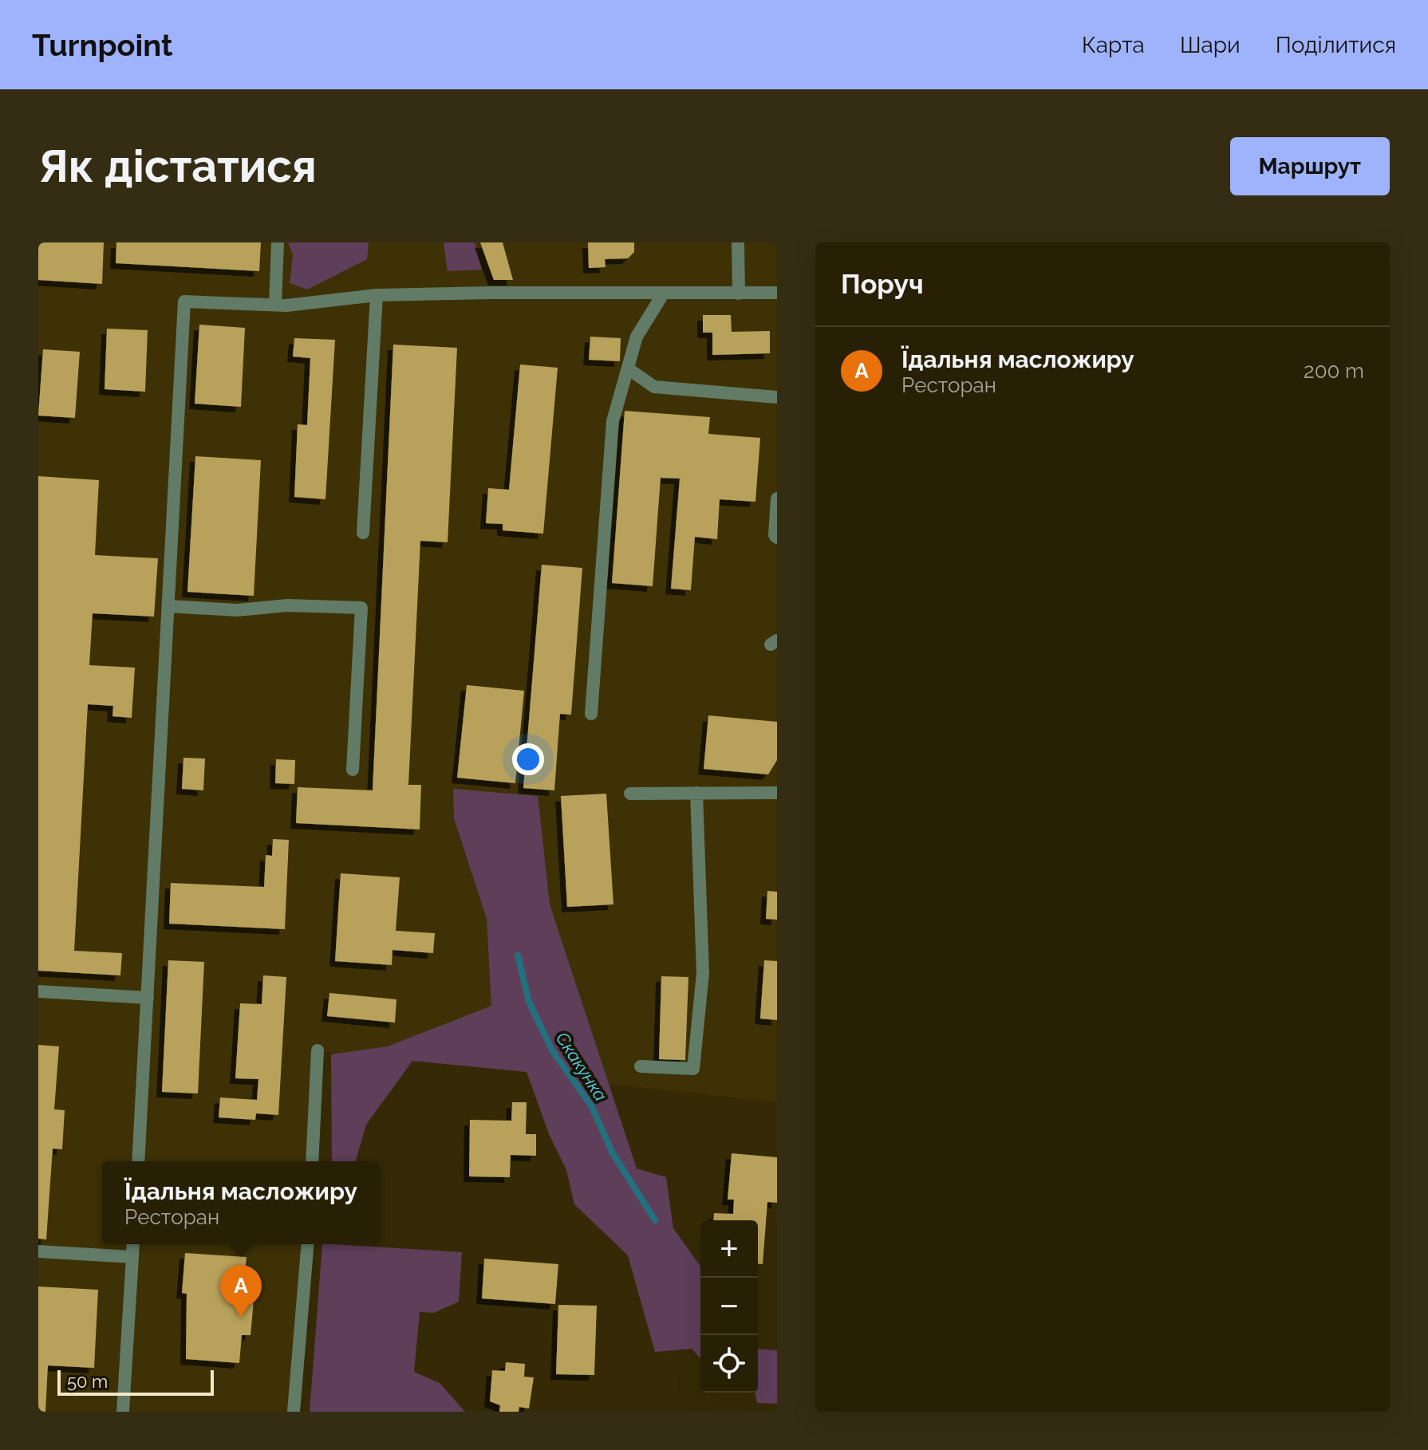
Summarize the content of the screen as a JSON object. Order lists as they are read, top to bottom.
{
  "water": ["Скакунка"],
  "scale_bar": "50 m",
  "page": {
    "header": "Turnpoint",
    "nav": ["Карта", "Шари", "Поділитися"],
    "buttons": "Маршрут",
    "title": "Як дістатися",
    "heading": "Поруч",
    "list": [
      {
        "mark": "A",
        "name": "Їдальня масложиру",
        "note": "Ресторан",
        "value": "200 m"
      }
    ],
    "popup": ["Їдальня масложиру", "Ресторан"],
    "map_buttons": ["+", "−"],
    "pins": "A",
    "scale": "50 m"
  }
}
